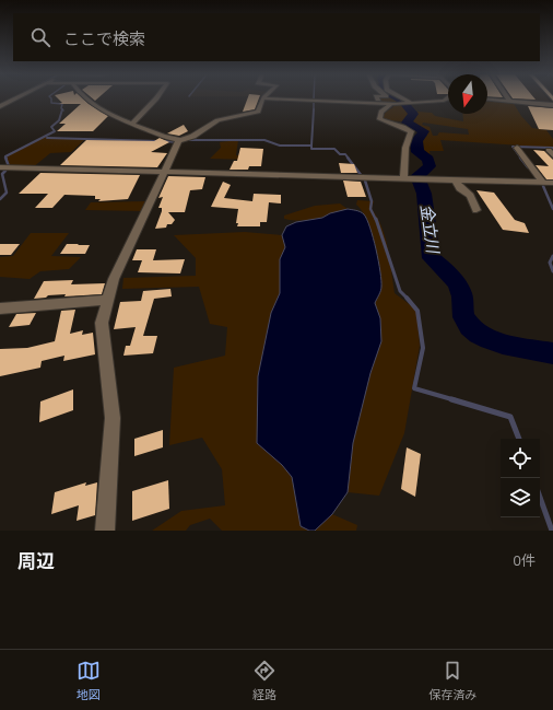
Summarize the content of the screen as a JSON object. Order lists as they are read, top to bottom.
{
  "water": ["金立川"],
  "north": "bottom",
  "page": {
    "search": "ここで検索",
    "heading": ["周辺", "0件"],
    "nav": ["地図", "経路", "保存済み"]
  }
}
